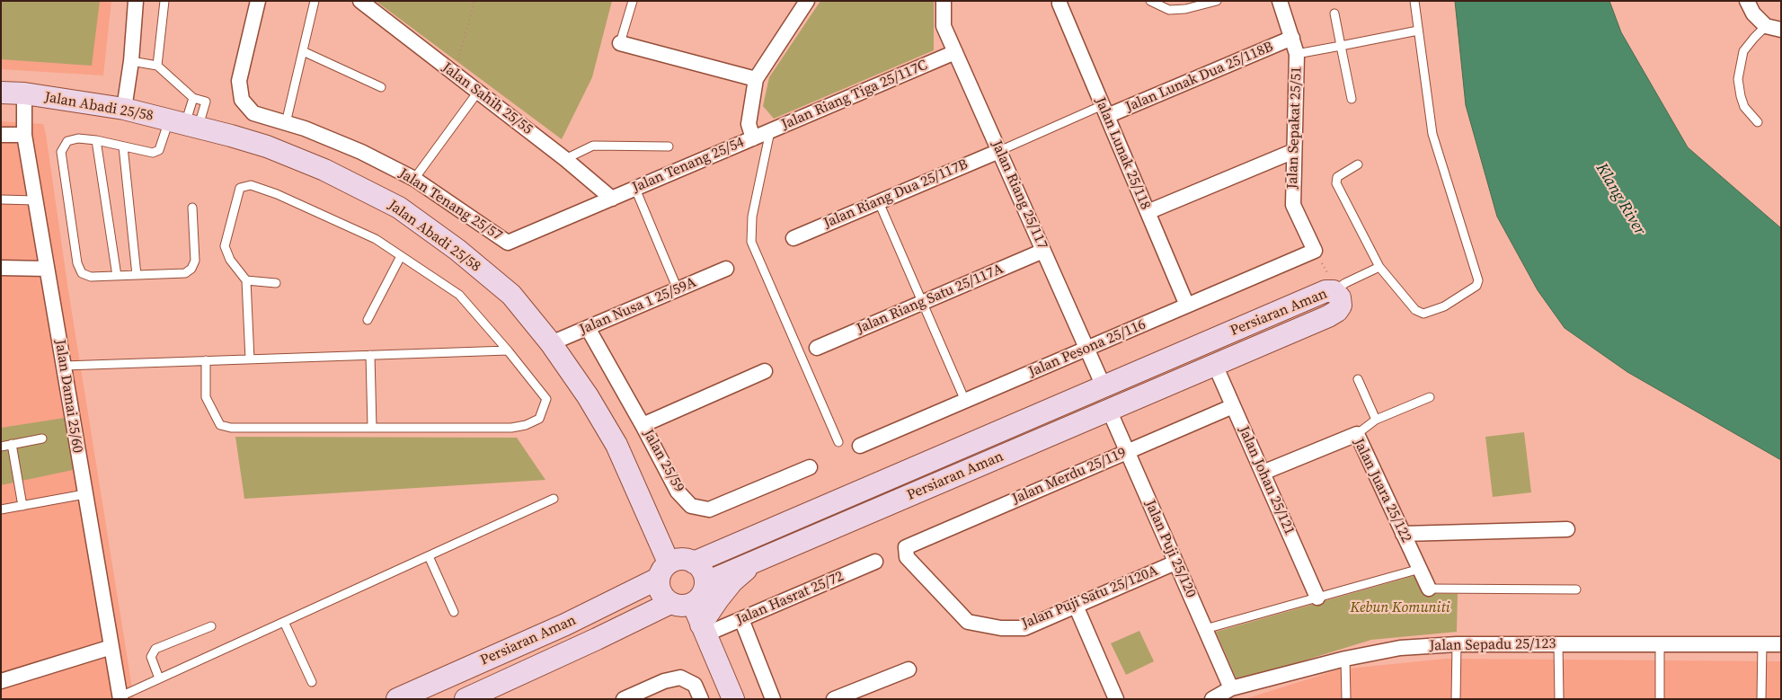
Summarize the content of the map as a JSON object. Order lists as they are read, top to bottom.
{
  "streets": {
    "street": [
      "Jalan Lunak Dua 25/118B",
      "Jalan Riang Tiga 25/117C",
      "Jalan Sahih 25/55",
      "Jalan Abadi 25/58",
      "Jalan Sepakat 25/51",
      "Jalan Lunak 25/118",
      "Jalan Tenang 25/54",
      "Jalan Riang Dua 25/117B",
      "Jalan Riang 25/117",
      "Jalan Tenang 25/57",
      "Jalan Riang Satu 25/117A",
      "Jalan Nusa 1 25/59A",
      "Persiaran Aman",
      "Jalan Pesona 25/116",
      "Jalan Damai 25/60",
      "Jalan 25/59",
      "Jalan Merdu 25/119",
      "Jalan Johan 25/121",
      "Jalan Juara 25/122",
      "Jalan Puji 25/120",
      "Jalan Puji Satu 25/120A",
      "Jalan Hasrat 25/72",
      "Jalan Sepadu 25/123"
    ]
  },
  "crossings": [
    ["Jalan Lunak Dua 25/118B", "Jalan Sepakat 25/51"],
    ["Jalan Lunak Dua 25/118B", "Jalan Lunak 25/118"],
    ["Jalan Riang Tiga 25/117C", "Jalan Tenang 25/54"],
    ["Jalan Riang Tiga 25/117C", "Jalan Riang 25/117"],
    ["Jalan Sahih 25/55", "Jalan Tenang 25/54"],
    ["Jalan Abadi 25/58", "Jalan Nusa 1 25/59A"],
    ["Jalan Abadi 25/58", "Persiaran Aman"],
    ["Jalan Abadi 25/58", "Jalan Damai 25/60"],
    ["Jalan Sepakat 25/51", "Jalan Pesona 25/116"],
    ["Jalan Lunak 25/118", "Jalan Pesona 25/116"],
    ["Jalan Tenang 25/54", "Jalan Tenang 25/57"],
    ["Jalan Riang Dua 25/117B", "Jalan Riang 25/117"],
    ["Jalan Riang 25/117", "Jalan Riang Satu 25/117A"],
    ["Jalan Riang 25/117", "Persiaran Aman"],
    ["Jalan Riang 25/117", "Jalan Pesona 25/116"],
    ["Jalan Nusa 1 25/59A", "Jalan 25/59"],
    ["Persiaran Aman", "Jalan Johan 25/121"],
    ["Persiaran Aman", "Jalan Puji 25/120"],
    ["Jalan Merdu 25/119", "Jalan Johan 25/121"],
    ["Jalan Merdu 25/119", "Jalan Puji 25/120"],
    ["Jalan Merdu 25/119", "Jalan Puji Satu 25/120A"],
    ["Jalan Johan 25/121", "Jalan Juara 25/122"],
    ["Jalan Puji 25/120", "Jalan Puji Satu 25/120A"],
    ["Jalan Puji 25/120", "Jalan Sepadu 25/123"]
  ],
  "water": ["Klang River"],
  "parks": ["Kebun Komuniti"]
}
